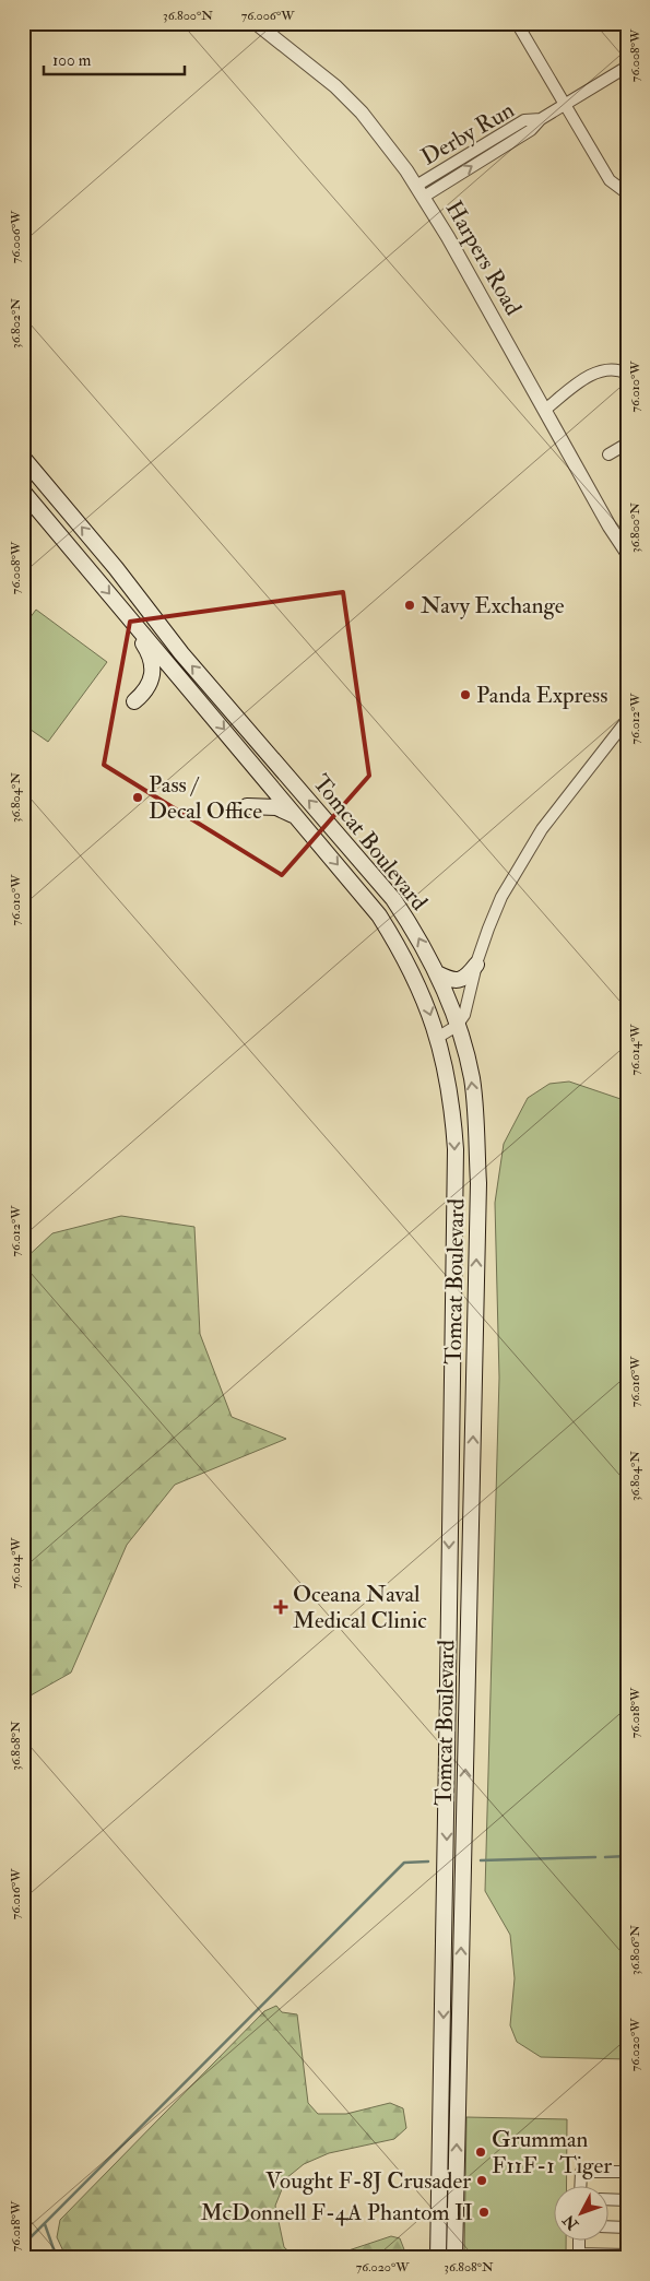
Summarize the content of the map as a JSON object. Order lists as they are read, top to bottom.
{
  "streets": {
    "main road": ["Tomcat Boulevard"],
    "street": ["Derby Run", "Harpers Road"]
  },
  "crossings": [
    ["Derby Run", "Harpers Road"]
  ],
  "places": {
    "other": [
      "Navy Exchange",
      "Panda Express",
      "Pass / Decal Office",
      "Grumman F11F-1 Tiger",
      "Vought F-8J Crusader",
      "McDonnell F-4A Phantom II"
    ],
    "health": ["Oceana Naval Medical Clinic"]
  },
  "scale_bar": "100 m",
  "north": "bottom left",
  "coordinates": [
    "36.800°N",
    "76.006°W",
    "76.008°W",
    "36.802°N",
    "76.010°W",
    "76.012°W",
    "36.804°N",
    "76.014°W",
    "76.016°W",
    "76.018°W",
    "36.808°N",
    "36.806°N",
    "76.020°W"
  ]
}
